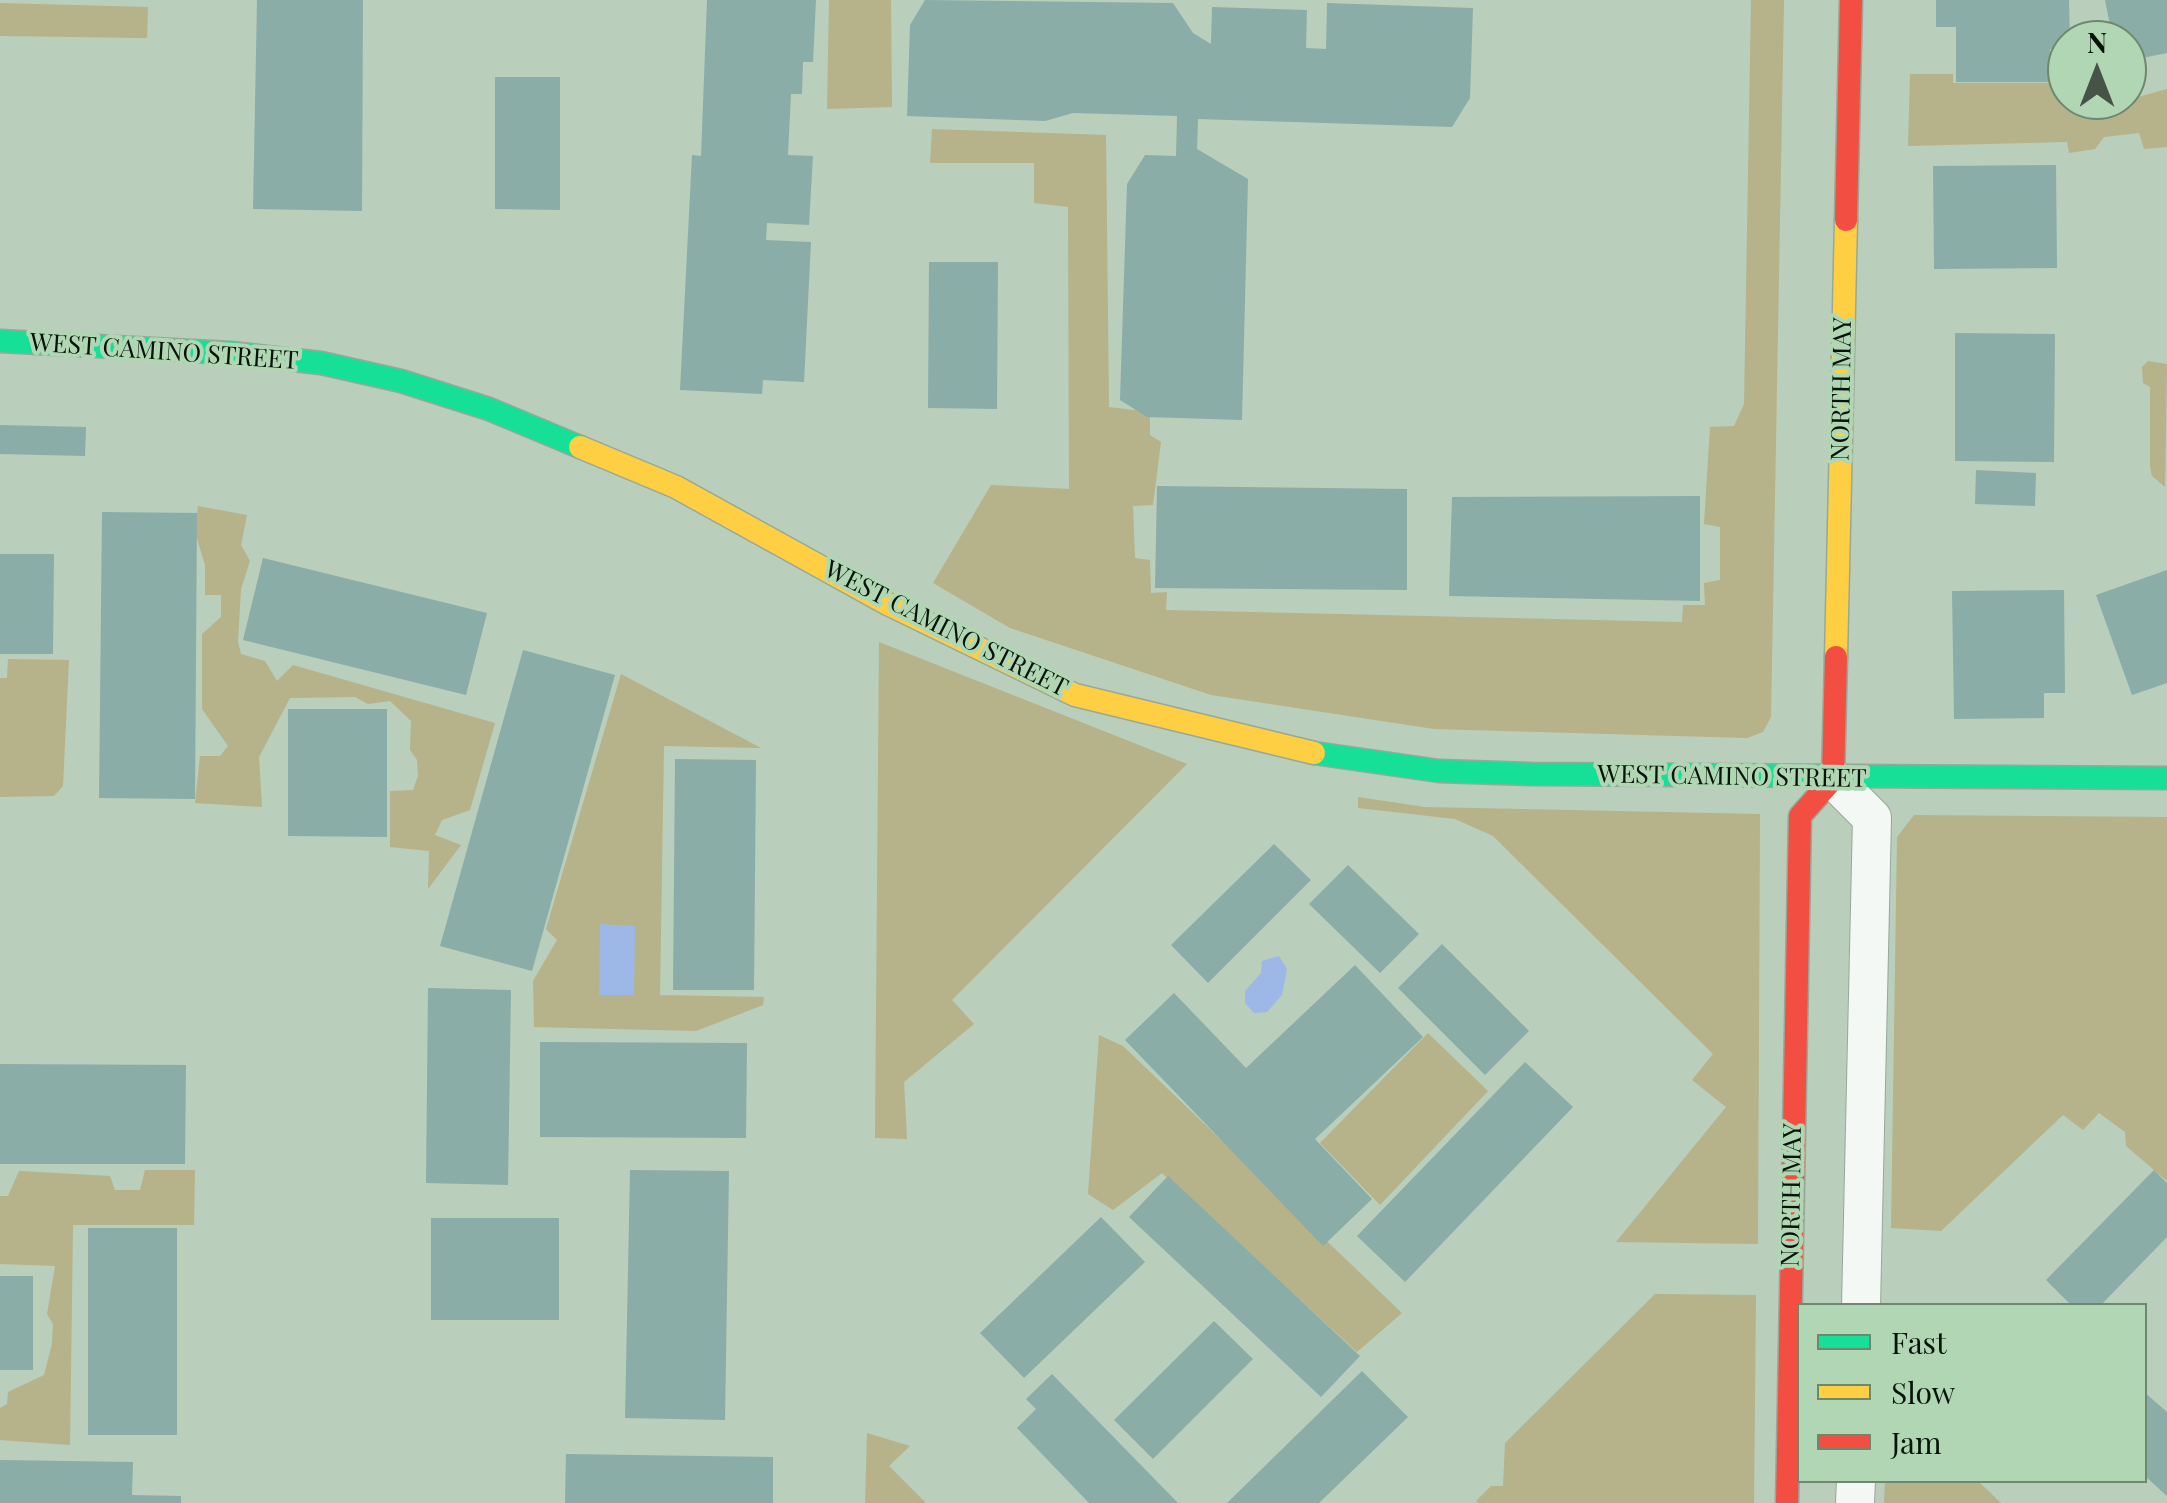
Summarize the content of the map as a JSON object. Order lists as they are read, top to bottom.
{
  "streets": {
    "street": ["WEST CAMINO STREET", "NORTH MAY"]
  },
  "crossings": [
    ["WEST CAMINO STREET", "NORTH MAY"]
  ],
  "legend": ["Fast", "Slow", "Jam"],
  "north": "top"
}
